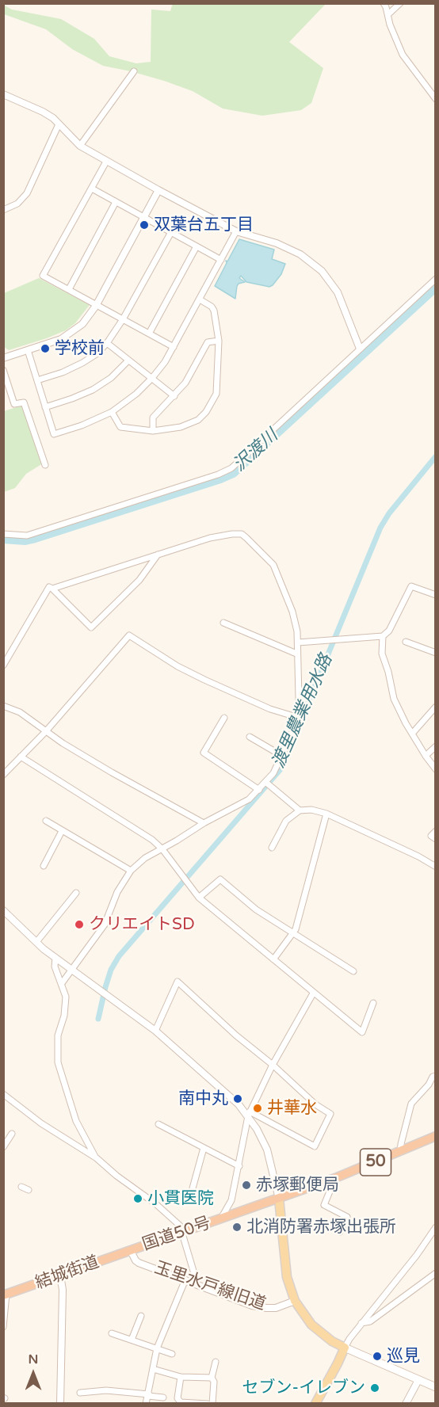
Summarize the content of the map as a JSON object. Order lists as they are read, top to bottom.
{
  "streets": {
    "highway": ["50", "国道50号", "結城街道"],
    "street": ["玉里水戸線旧道"]
  },
  "crossings": [
    ["国道50号", "結城街道"],
    ["国道50号", "玉里水戸線旧道"],
    ["結城街道", "玉里水戸線旧道"]
  ],
  "water": ["沢渡川", "渡里農業用水路"],
  "places": [
    "双葉台五丁目",
    "学校前",
    "クリエイトSD",
    "南中丸",
    "井華水",
    "赤塚郵便局",
    "小貫医院",
    "北消防署赤塚出張所",
    "巡見",
    "セブン-イレブン"
  ],
  "north": "top"
}
